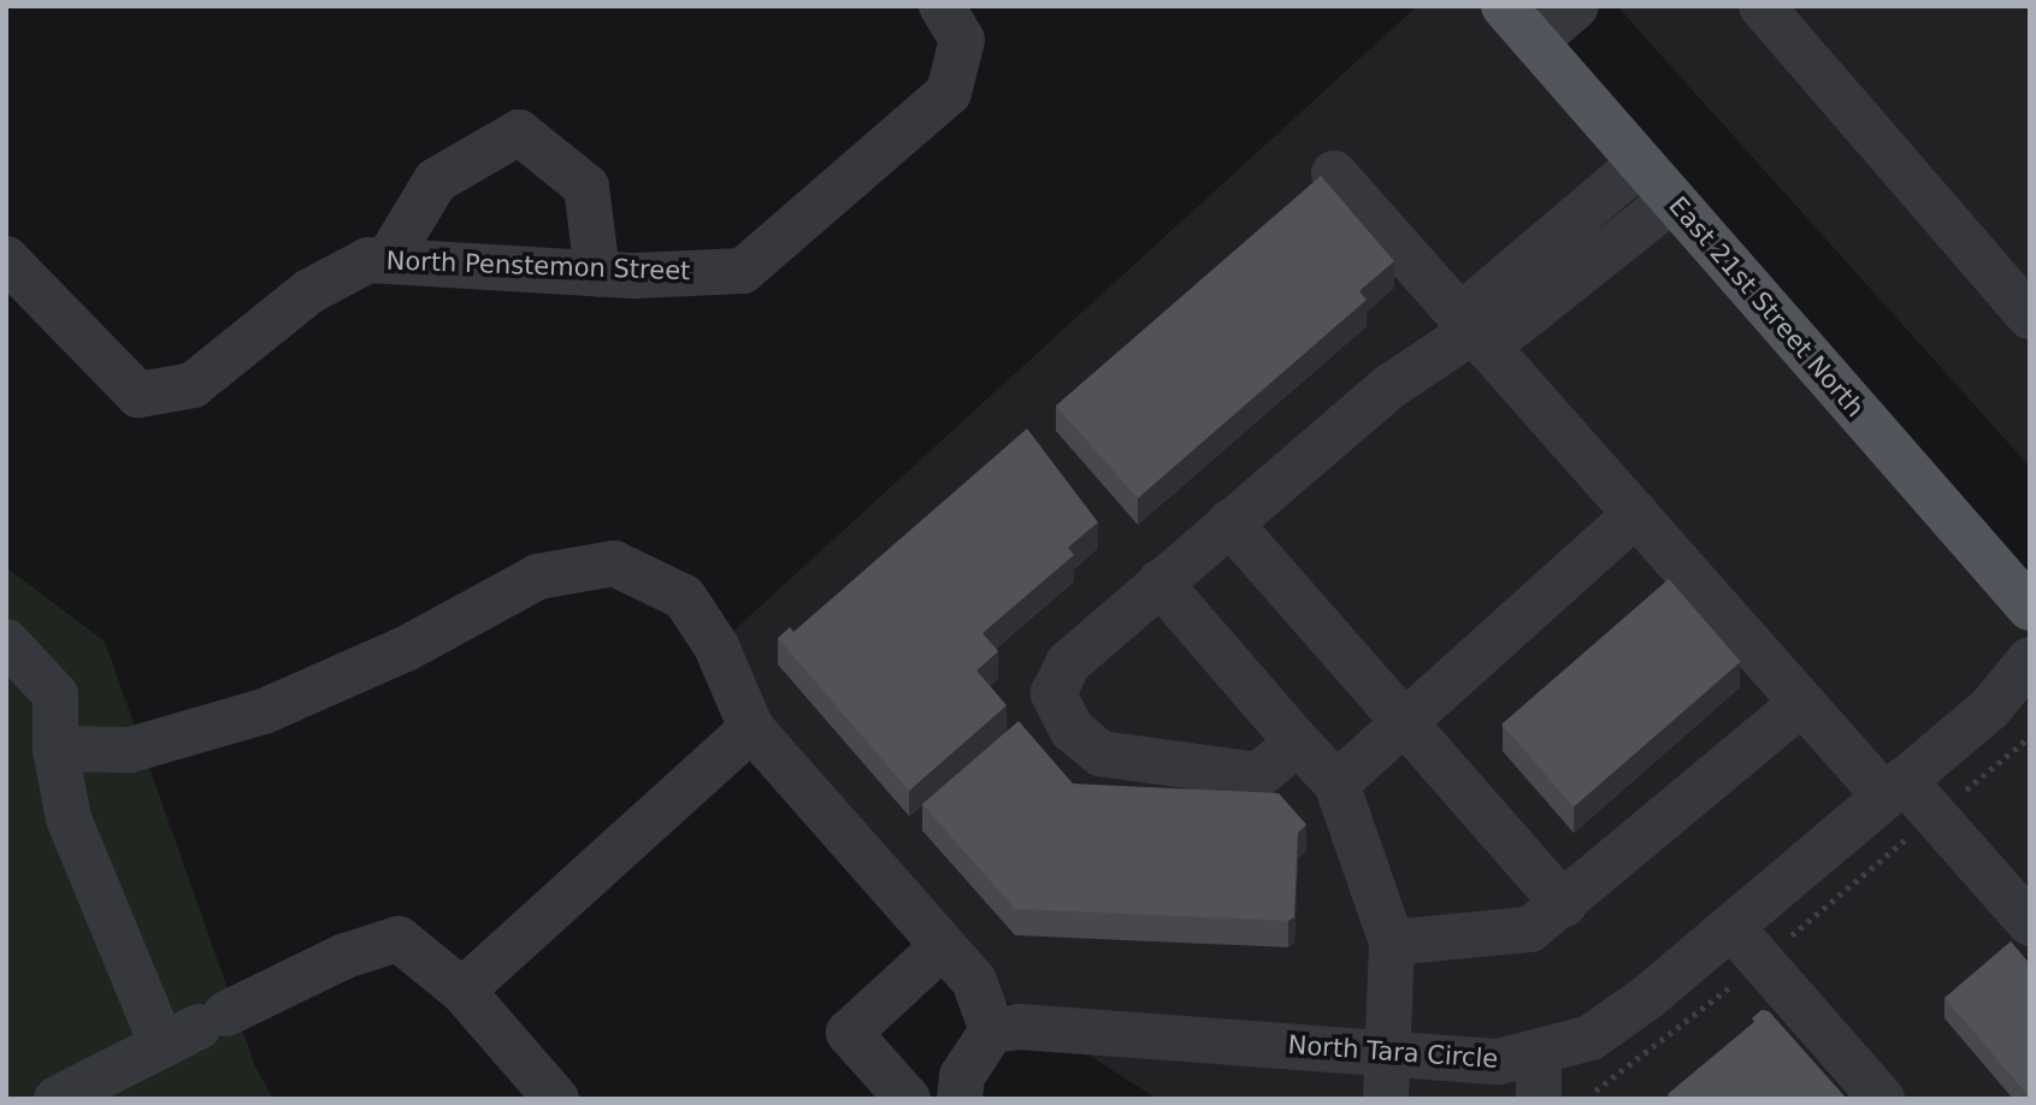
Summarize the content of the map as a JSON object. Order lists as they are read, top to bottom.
{
  "streets": {
    "main road": ["East 21st Street North"],
    "street": ["North Penstemon Street", "North Tara Circle"]
  }
}
